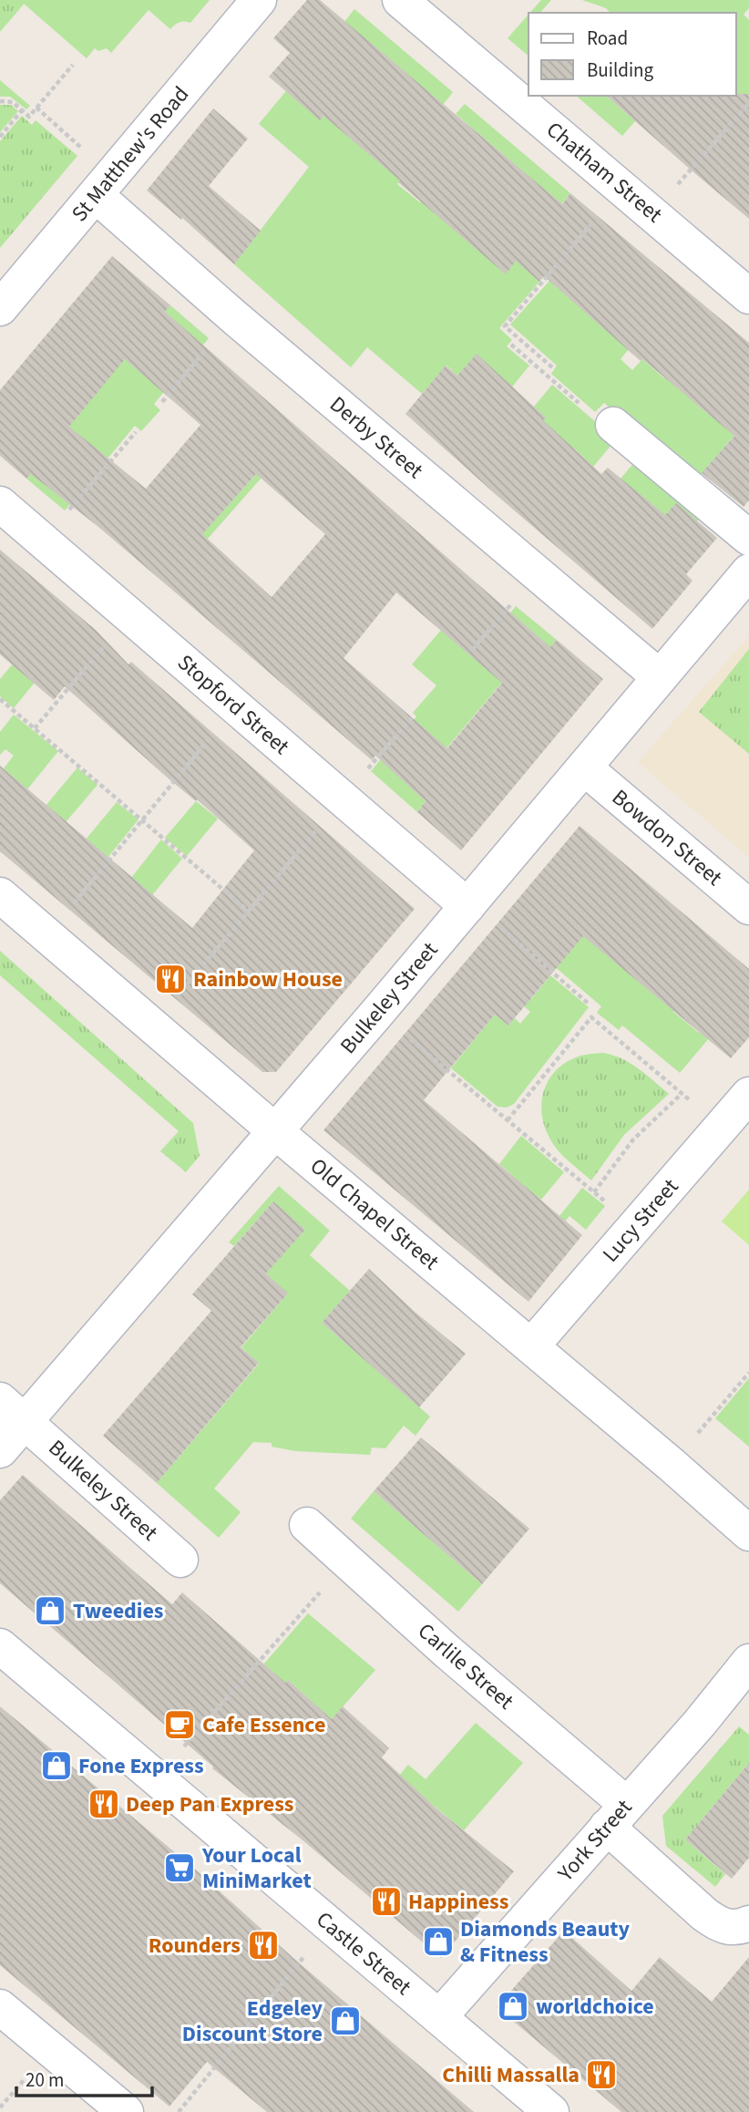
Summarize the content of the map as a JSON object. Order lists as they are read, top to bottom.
{
  "streets": {
    "street": [
      "St Matthew's Road",
      "Chatham Street",
      "Derby Street",
      "Stopford Street",
      "Bowdon Street",
      "Bulkeley Street",
      "Old Chapel Street",
      "Lucy Street",
      "Carlile Street",
      "York Street",
      "Castle Street"
    ]
  },
  "crossings": [
    ["St Matthew's Road", "Derby Street"],
    ["Derby Street", "Bulkeley Street"],
    ["Stopford Street", "Bulkeley Street"],
    ["Bowdon Street", "Bulkeley Street"],
    ["Bulkeley Street", "Old Chapel Street"],
    ["Old Chapel Street", "Lucy Street"],
    ["Carlile Street", "York Street"],
    ["York Street", "Castle Street"]
  ],
  "places": {
    "restaurant": [
      "Rainbow House",
      "Deep Pan Express",
      "Happiness",
      "Rounders",
      "Chilli Massalla"
    ],
    "shop": [
      "Tweedies",
      "Fone Express",
      "Diamonds Beauty & Fitness",
      "worldchoice",
      "Edgeley Discount Store"
    ],
    "cafe": ["Cafe Essence"],
    "supermarket": ["Your Local MiniMarket"]
  },
  "legend": ["Road", "Building"],
  "scale_bar": "20 m"
}
